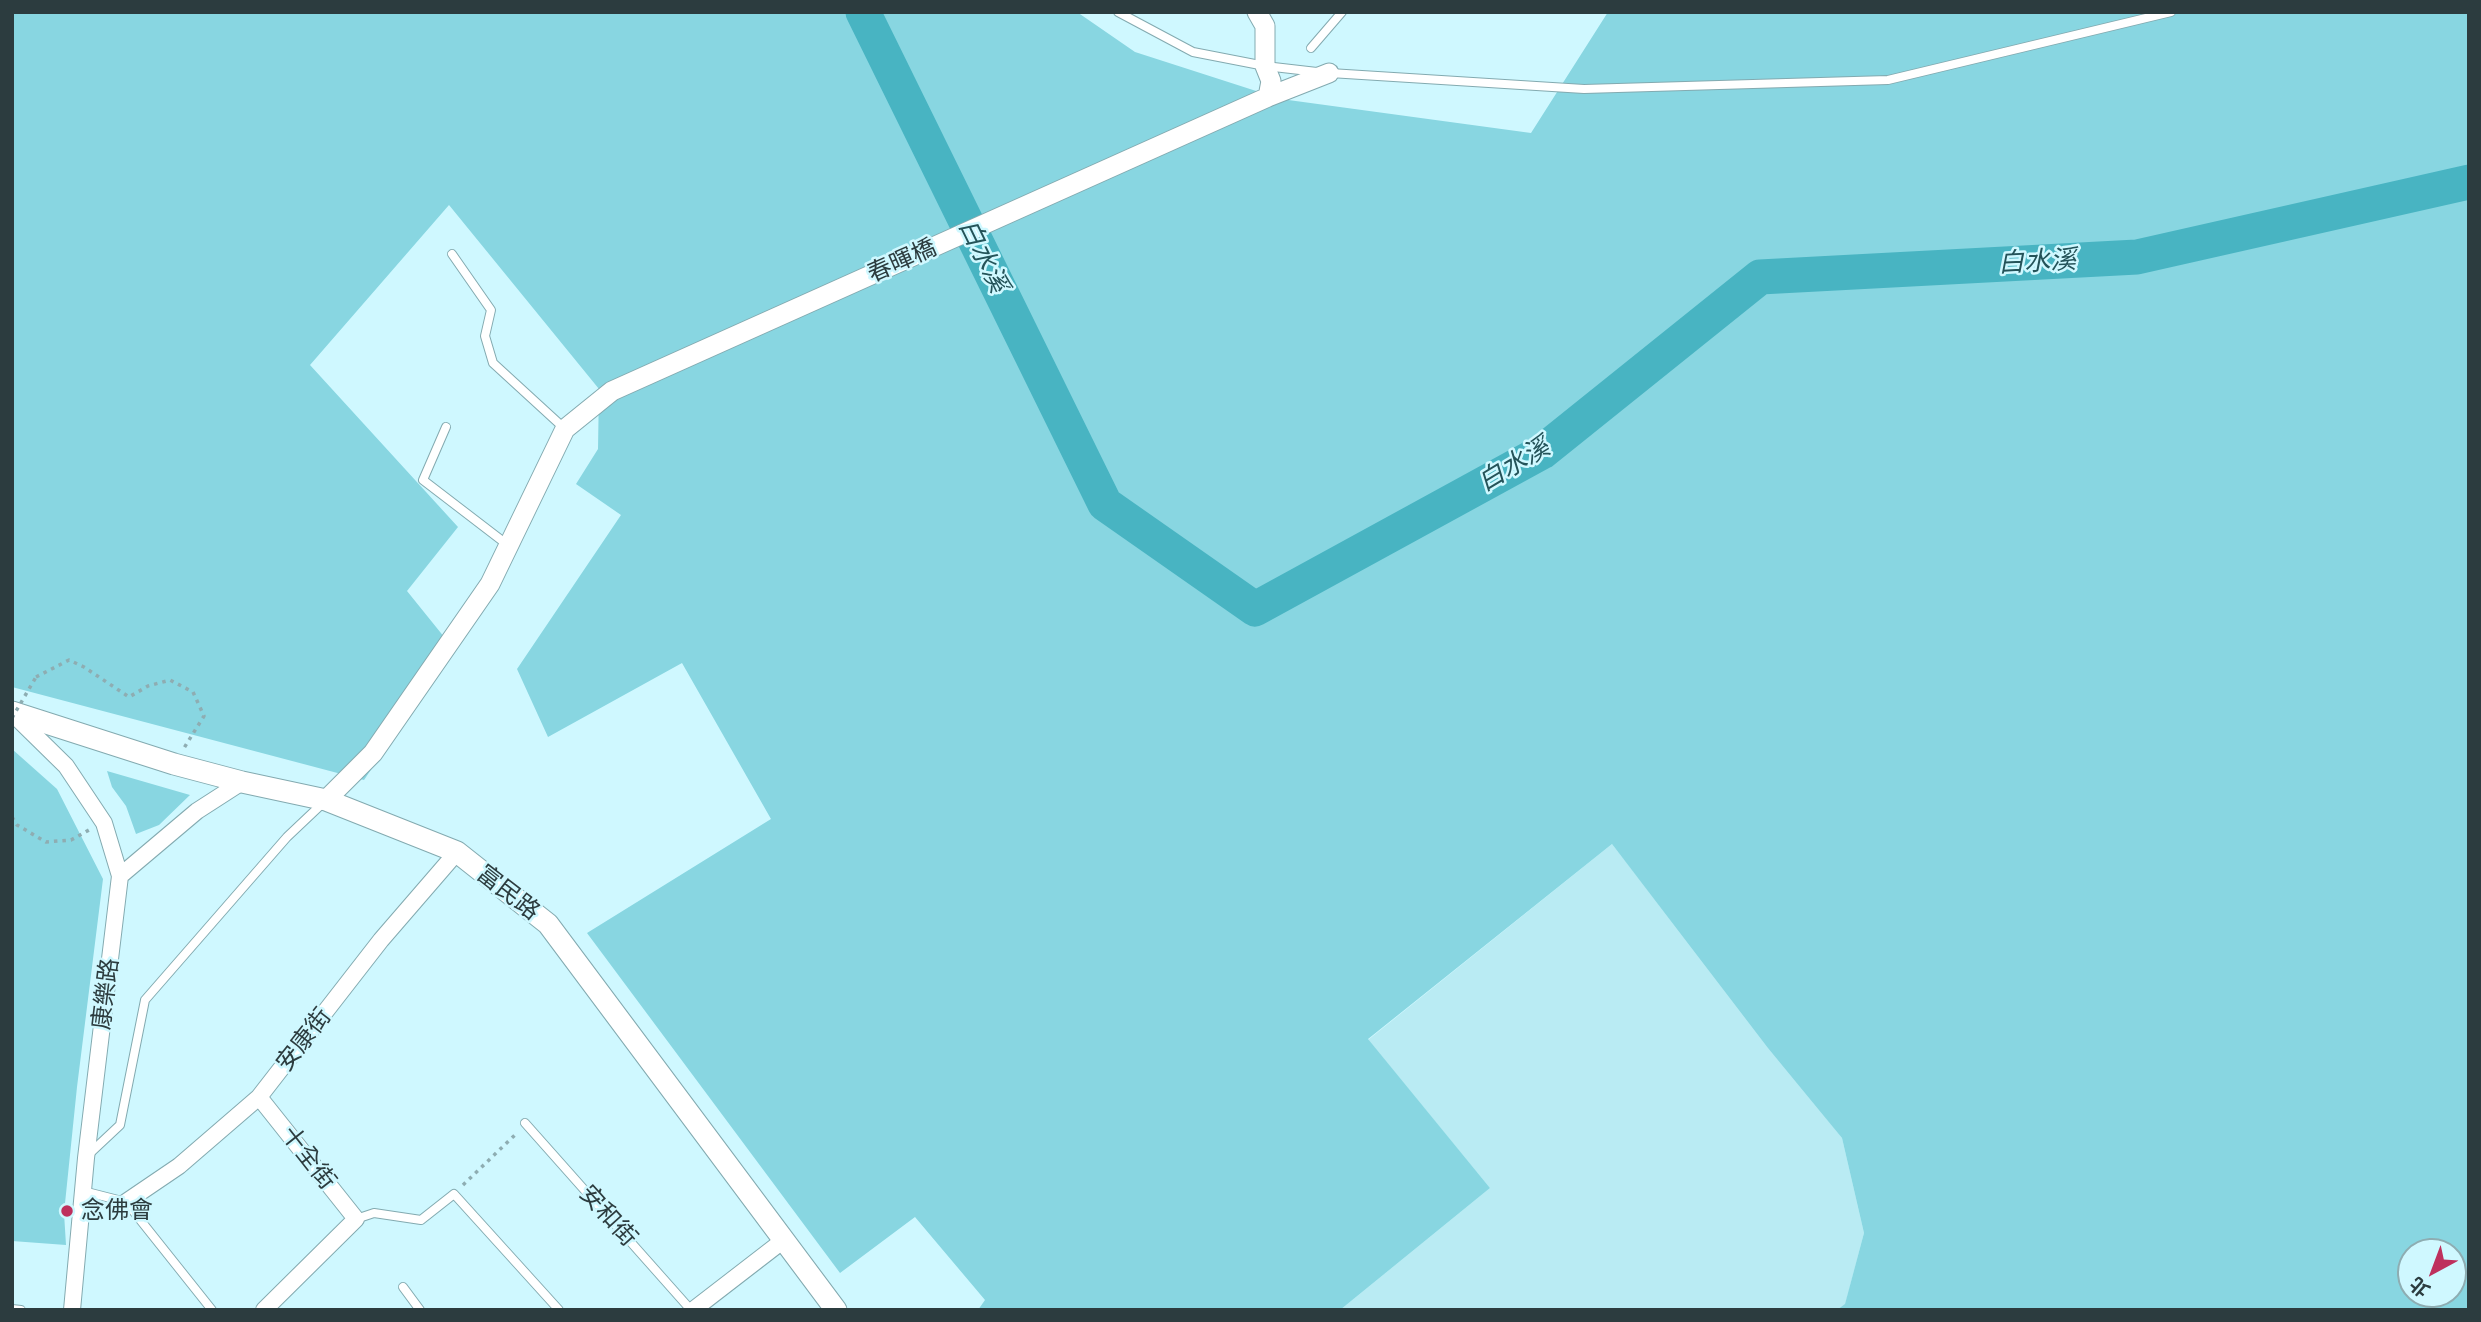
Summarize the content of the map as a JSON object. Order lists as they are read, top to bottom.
{
  "streets": {
    "main road": ["富民路"],
    "street": [
      "春暉橋",
      "康樂路",
      "安康街",
      "十全街"
    ],
    "lane": ["安和街"]
  },
  "crossings": [
    ["富民路", "康樂路"],
    ["富民路", "安康街"],
    ["安康街", "十全街"]
  ],
  "water": ["白水溪"],
  "places": ["念佛會"],
  "north": "bottom left"
}
